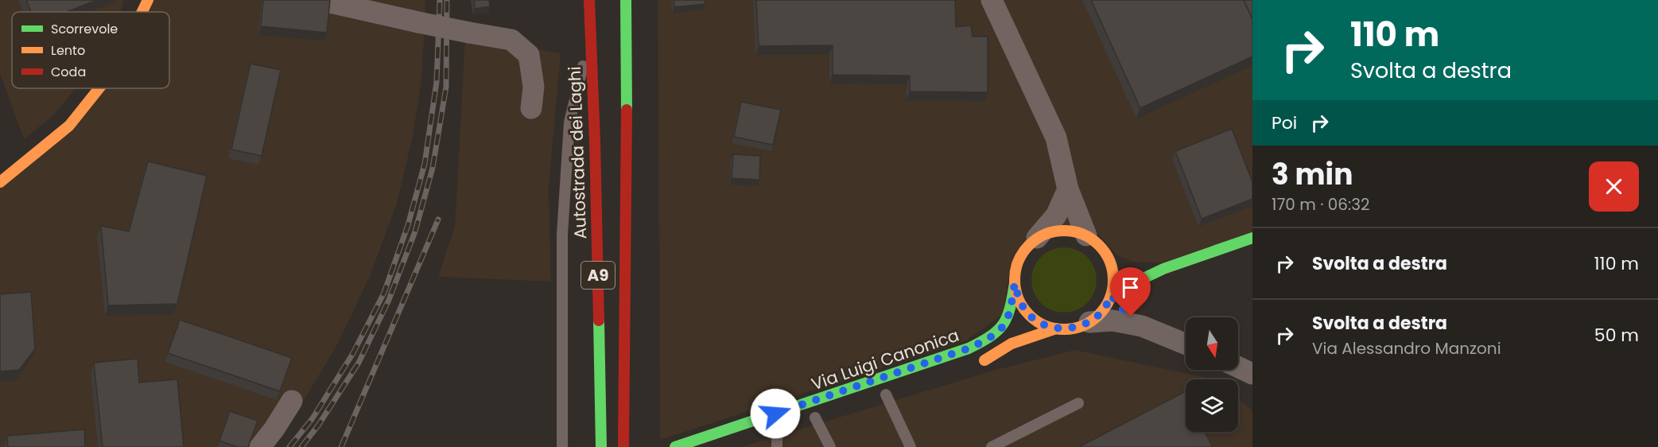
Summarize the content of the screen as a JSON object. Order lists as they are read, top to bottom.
{
  "streets": {
    "main road": ["Autostrada dei Laghi", "A9", "Via Luigi Canonica"]
  },
  "legend": ["Scorrevole", "Lento", "Coda"],
  "north": "bottom",
  "page": {
    "turn": ["110 m", "Svolta a destra"],
    "then": "Poi",
    "heading": ["3 min", "170 m · 06:32"],
    "list": [
      {
        "name": "Svolta a destra",
        "value": "110 m"
      },
      {
        "name": "Svolta a destra",
        "note": "Via Alessandro Manzoni",
        "value": "50 m"
      }
    ]
  }
}
